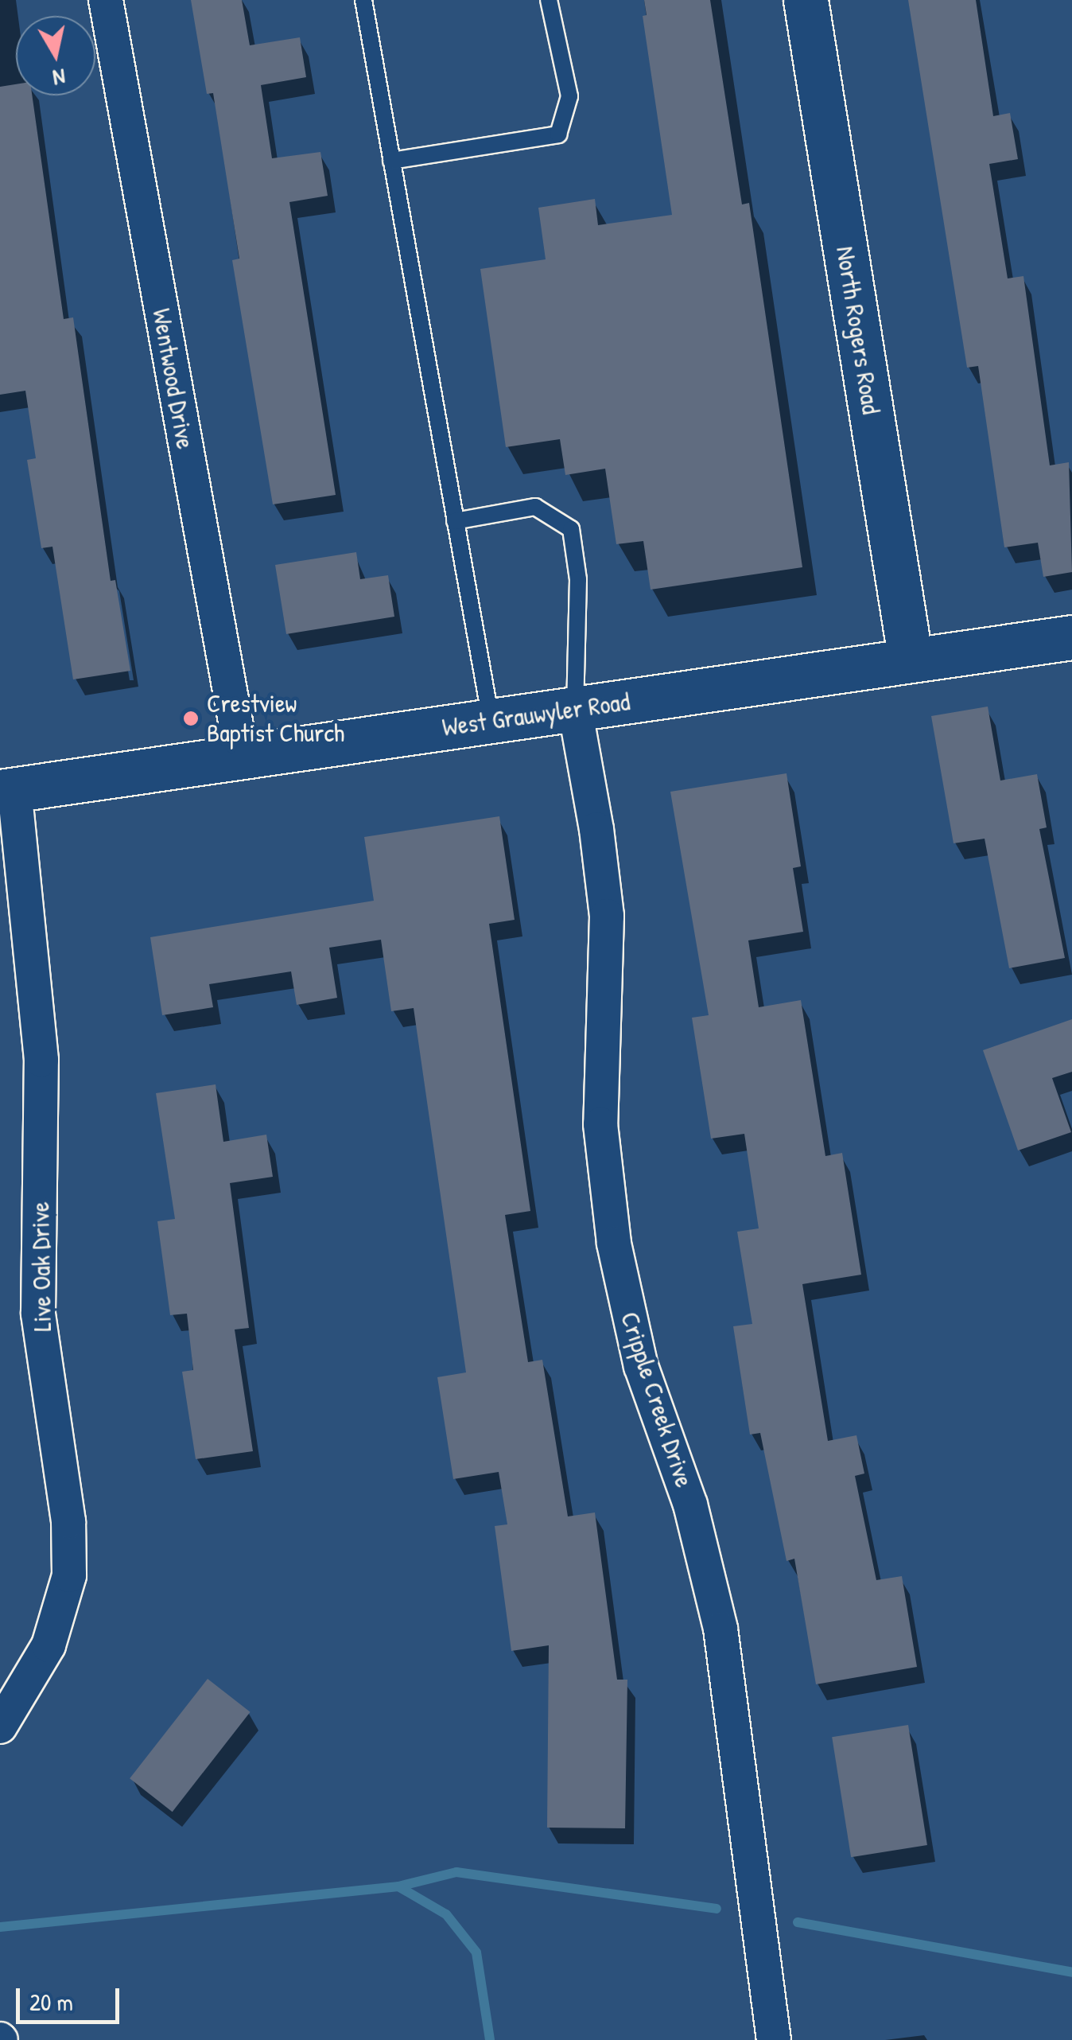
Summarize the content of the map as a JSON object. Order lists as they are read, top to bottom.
{
  "streets": {
    "main road": ["North Rogers Road", "West Grauwyler Road"],
    "street": ["Wentwood Drive", "Live Oak Drive", "Cripple Creek Drive"]
  },
  "crossings": [
    ["North Rogers Road", "West Grauwyler Road"],
    ["Wentwood Drive", "West Grauwyler Road"],
    ["West Grauwyler Road", "Live Oak Drive"],
    ["West Grauwyler Road", "Cripple Creek Drive"]
  ],
  "places": ["Crestview Baptist Church"],
  "scale_bar": "20 m",
  "north": "bottom"
}
